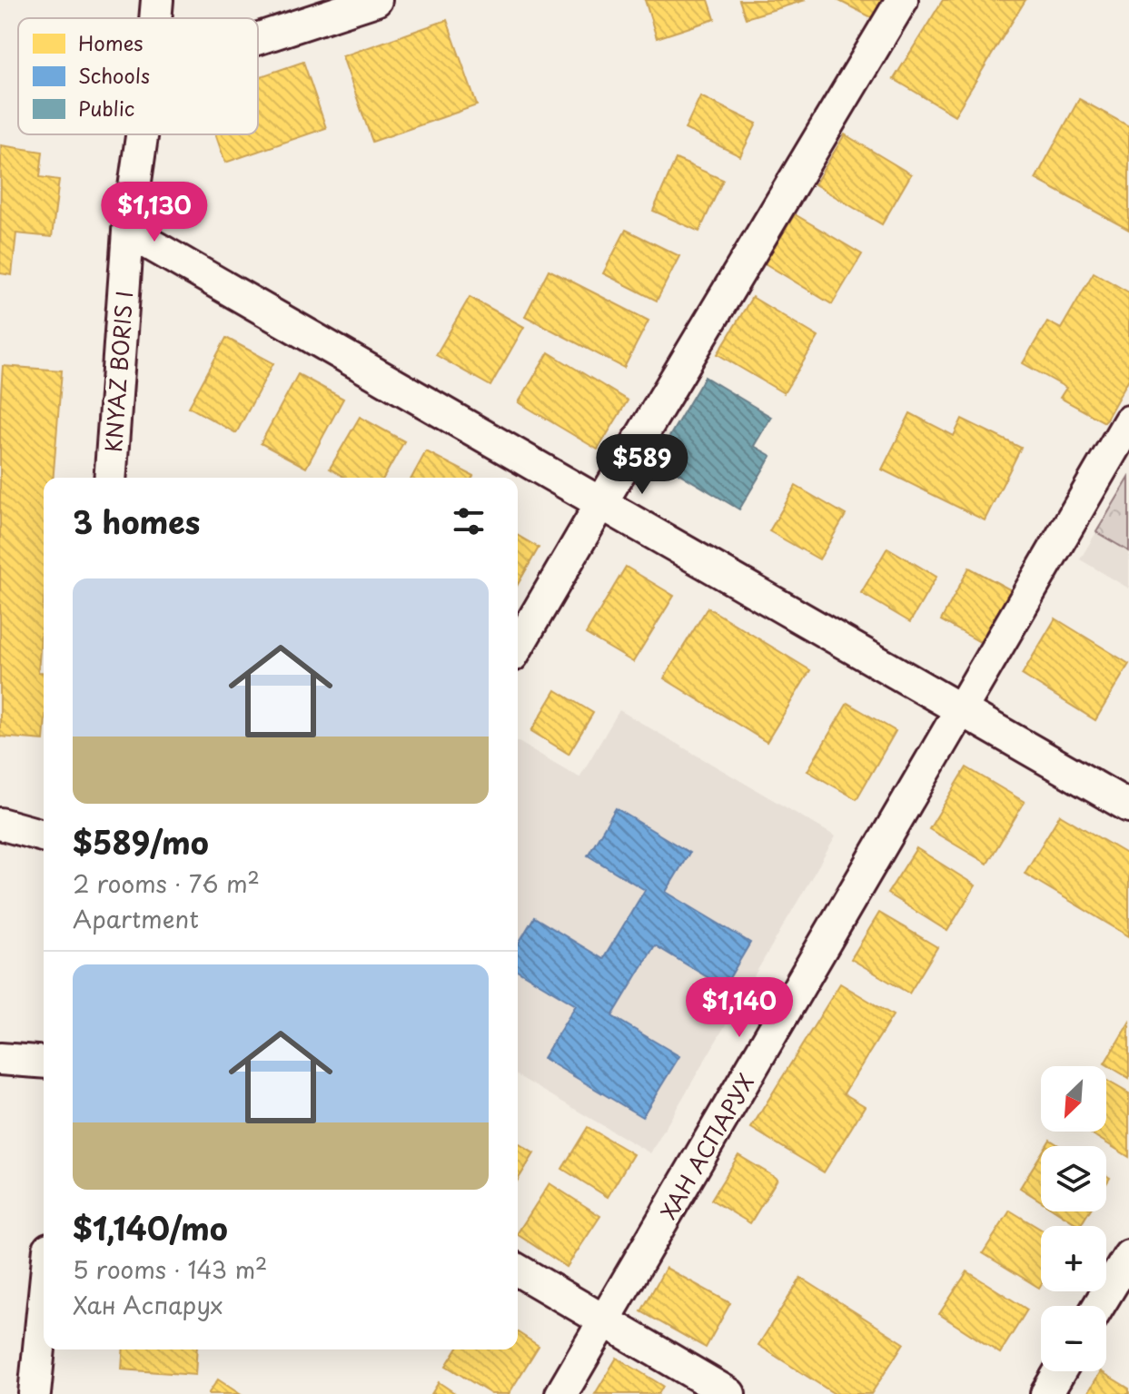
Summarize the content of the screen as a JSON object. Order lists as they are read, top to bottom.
{
  "streets": {
    "street": ["KNYAZ BORIS I", "ХАН АСПАРУХ"]
  },
  "legend": ["Homes", "Schools", "Public"],
  "north": "bottom left",
  "page": {
    "price": ["$1,130", "$589", "$1,140"],
    "heading": "3 homes",
    "list": [
      {
        "name": "$589/mo",
        "note": "2 rooms · 76 m² · Apartment"
      },
      {
        "name": "$1,140/mo",
        "note": "5 rooms · 143 m² · Хан Аспарух"
      }
    ],
    "map_buttons": ["+", "−"]
  }
}
